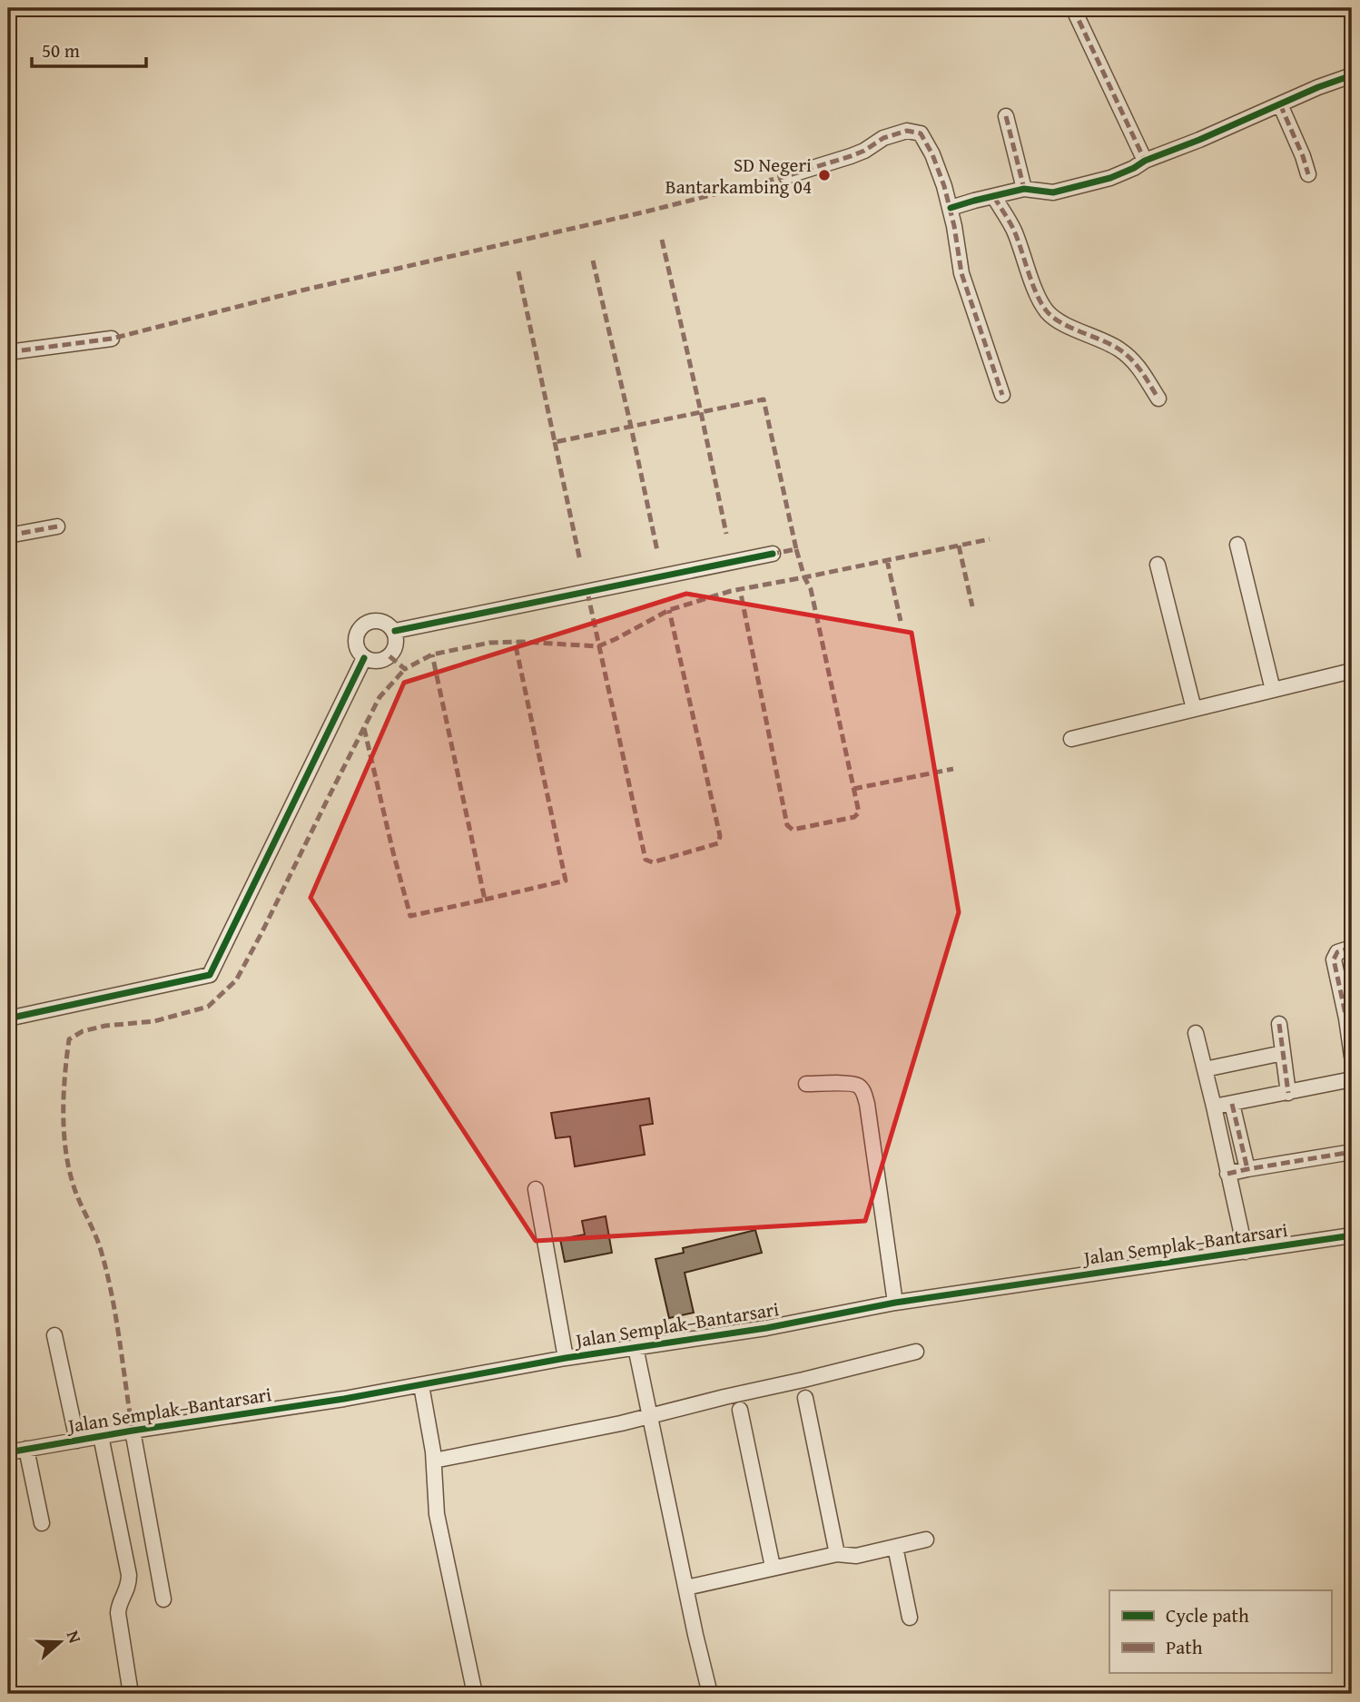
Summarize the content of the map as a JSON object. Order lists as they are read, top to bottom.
{
  "streets": {
    "street": ["Jalan Semplak–Bantarsari"]
  },
  "places": ["SD Negeri Bantarkambing 04"],
  "legend": ["Cycle path", "Path"],
  "scale_bar": "50 m",
  "north": "right"
}
